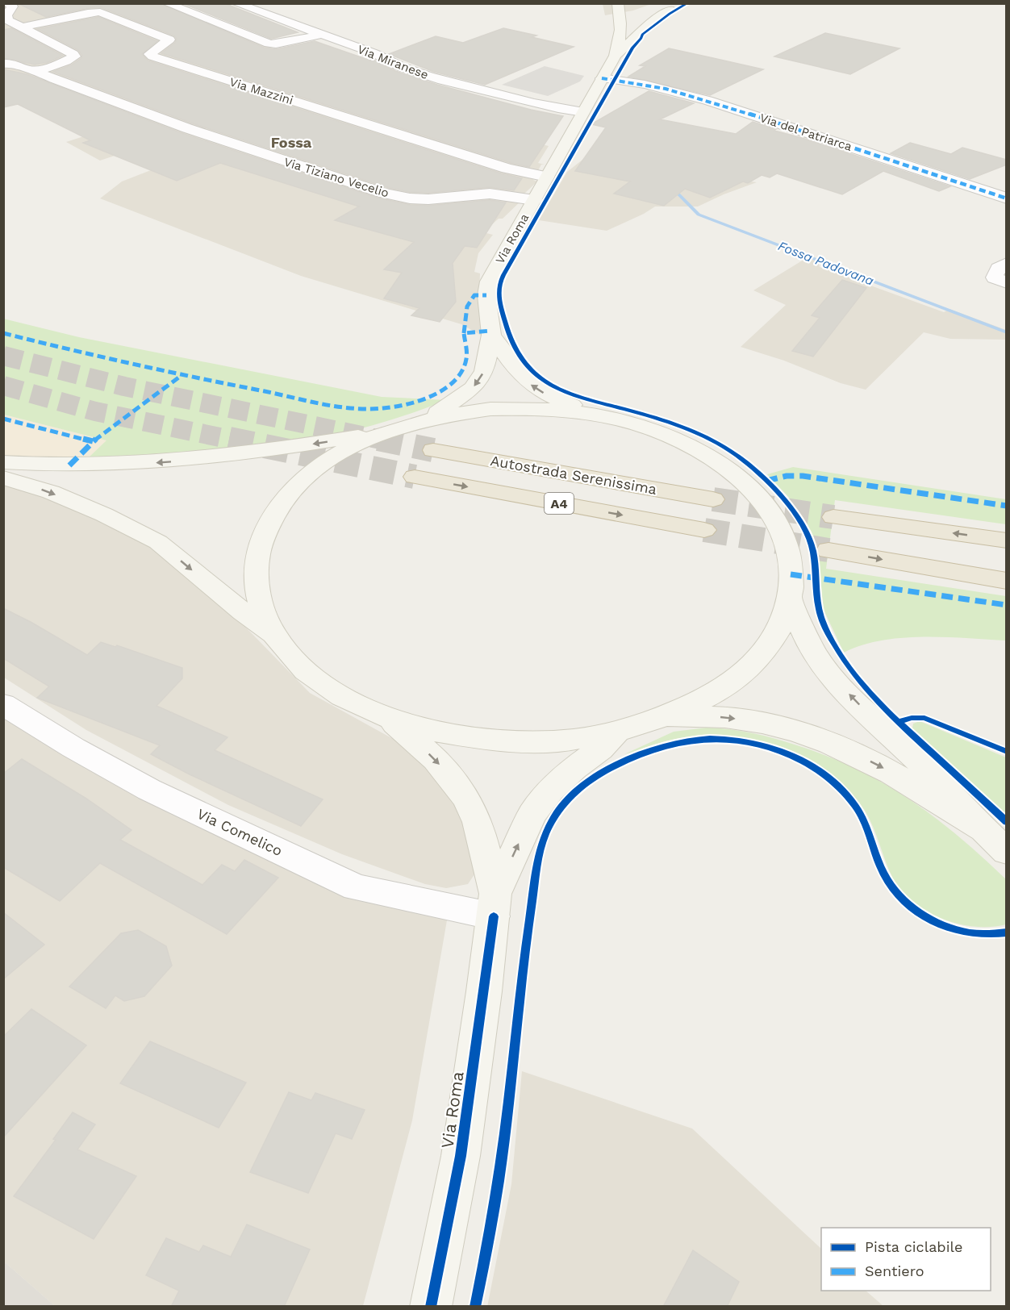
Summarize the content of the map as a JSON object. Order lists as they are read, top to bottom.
{
  "streets": {
    "highway": ["Autostrada Serenissima", "A4"],
    "main road": ["Via Roma"],
    "street": [
      "Via Miranese",
      "Via Mazzini",
      "Via del Patriarca",
      "Via Tiziano Vecelio",
      "Via Comelico"
    ]
  },
  "crossings": [
    ["Via Miranese", "Via Roma"],
    ["Via Mazzini", "Via Roma"],
    ["Via Tiziano Vecelio", "Via Roma"],
    ["Via Roma", "Via Comelico"]
  ],
  "districts": ["Fossa"],
  "water": ["Fossa Padovana"],
  "legend": ["Pista ciclabile", "Sentiero"]
}
